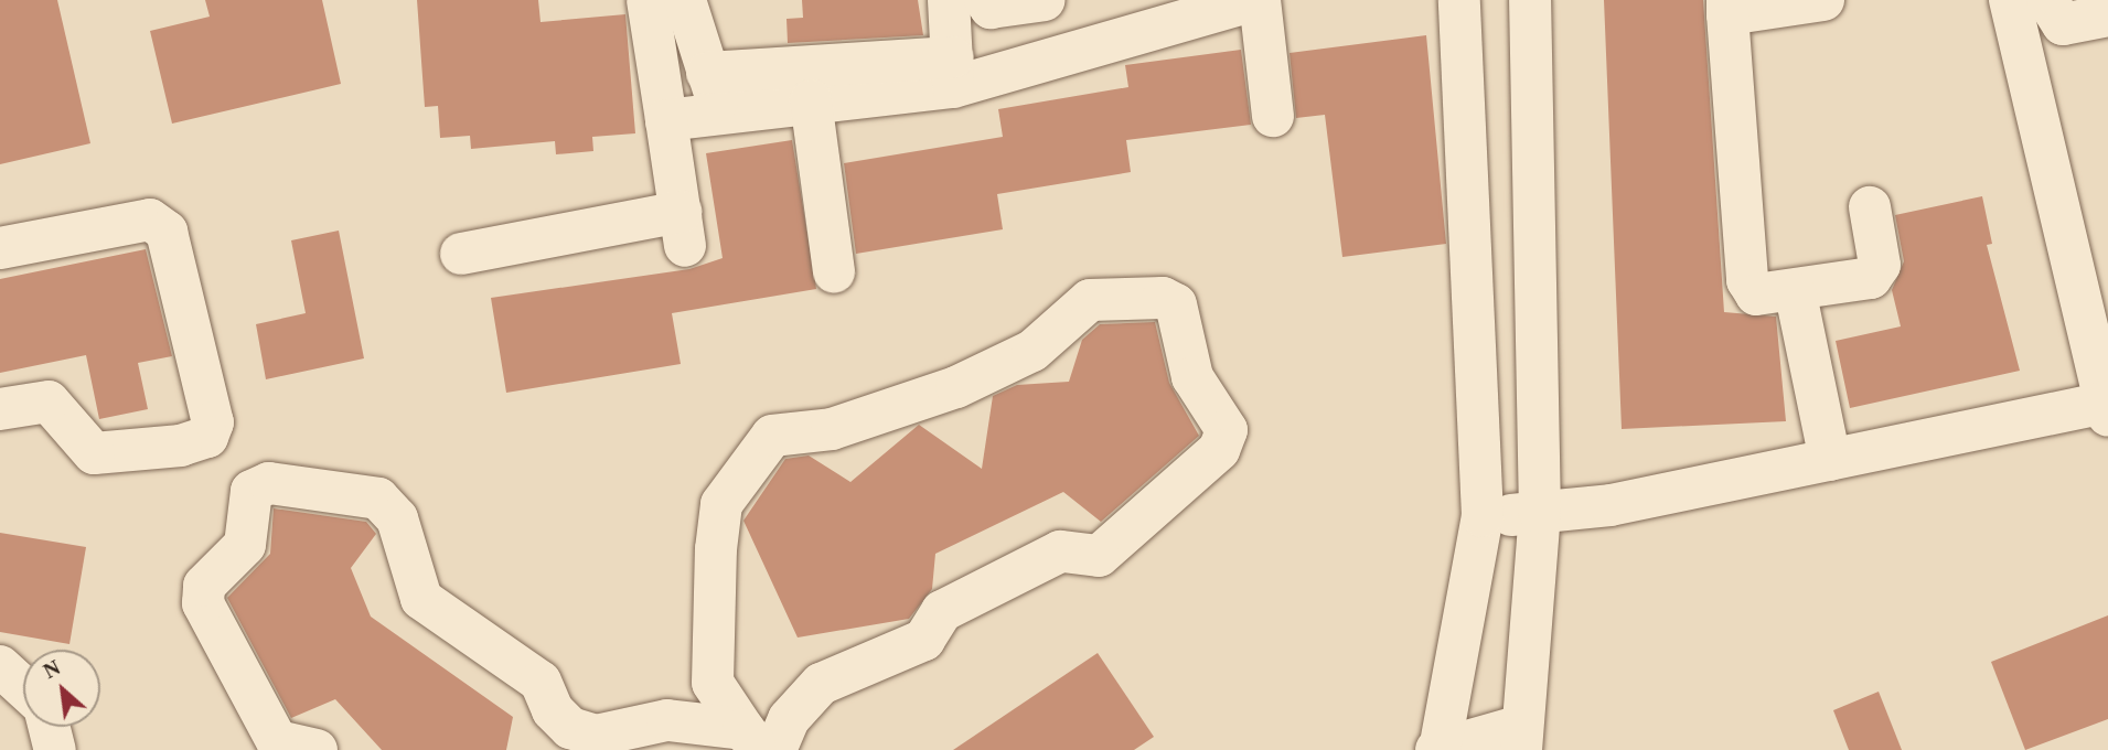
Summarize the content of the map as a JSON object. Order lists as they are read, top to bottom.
{
  "north": "top left"
}
